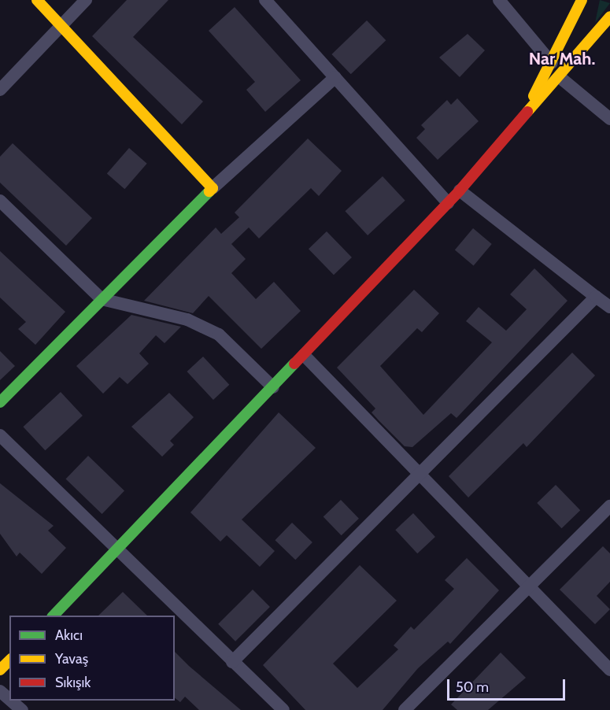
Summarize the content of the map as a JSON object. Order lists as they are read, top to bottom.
{
  "districts": ["Nar Mah."],
  "legend": ["Akıcı", "Yavaş", "Sıkışık"],
  "scale_bar": "50 m"
}
